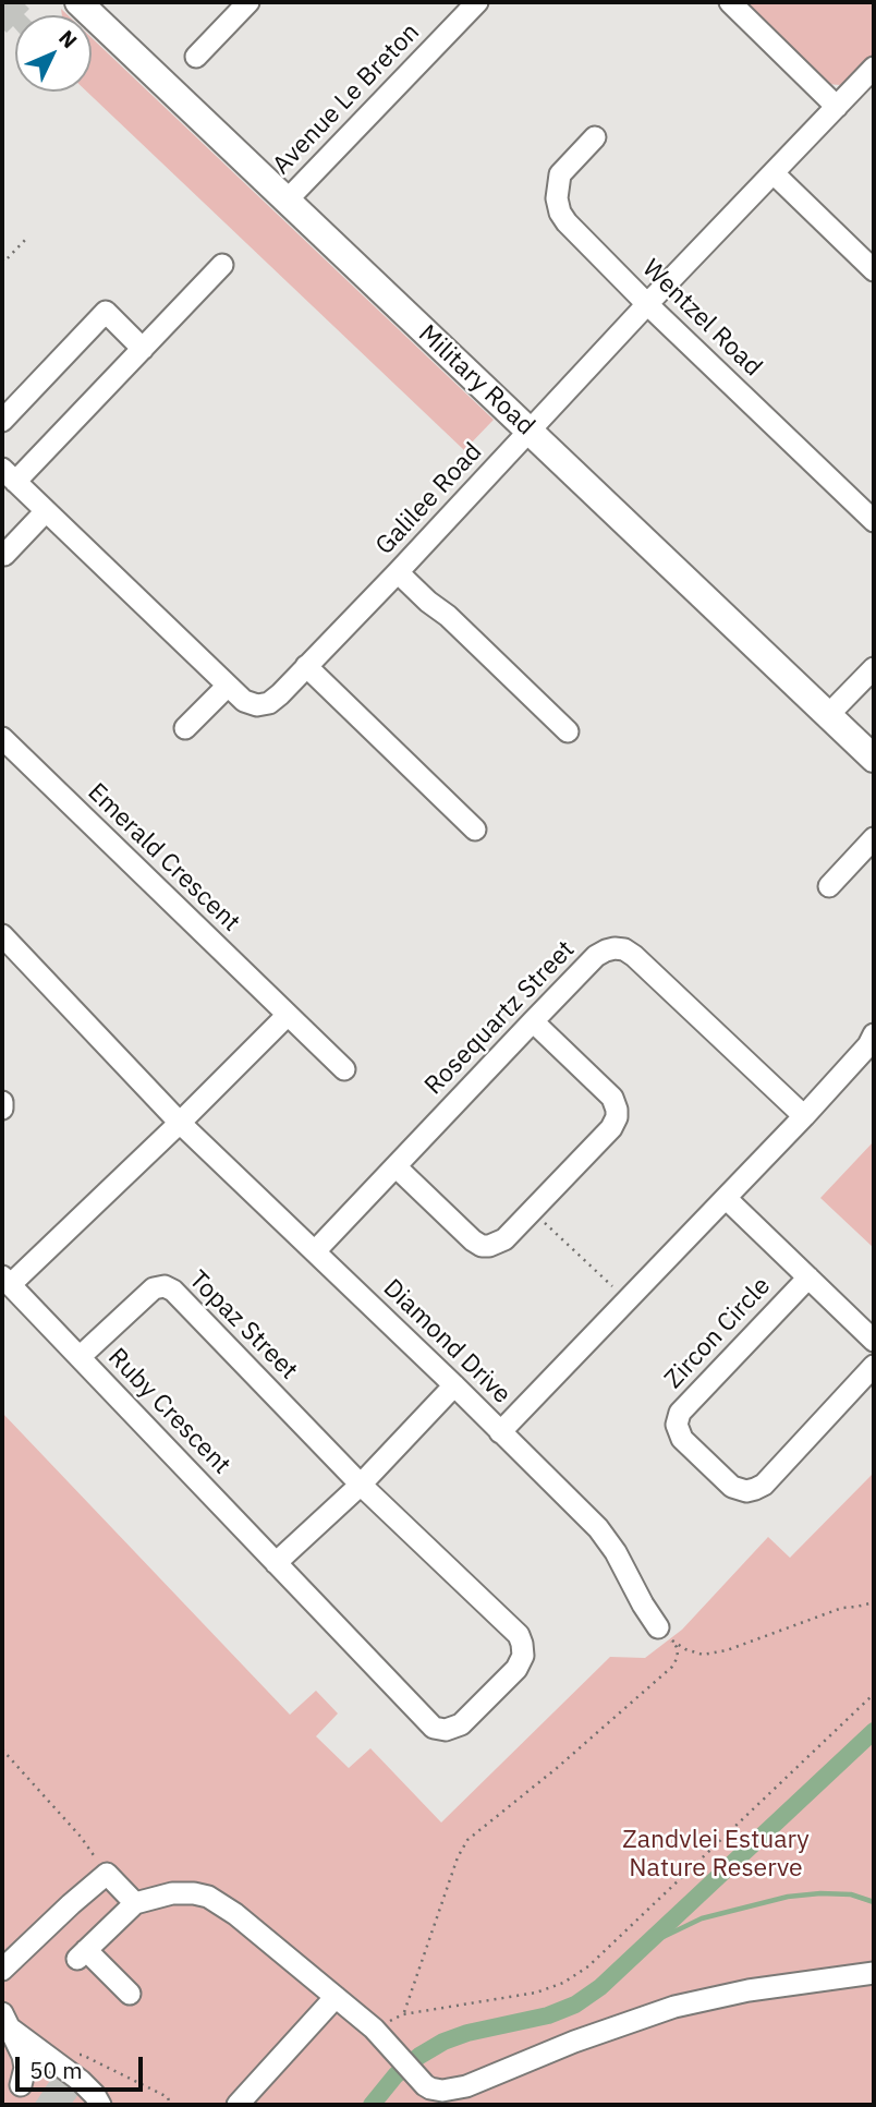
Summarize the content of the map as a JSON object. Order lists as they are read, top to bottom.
{
  "streets": {
    "main road": ["Military Road"],
    "street": [
      "Avenue Le Breton",
      "Wentzel Road",
      "Galilee Road",
      "Emerald Crescent",
      "Rosequartz Street",
      "Topaz Street",
      "Zircon Circle",
      "Diamond Drive",
      "Ruby Crescent"
    ]
  },
  "crossings": [
    ["Avenue Le Breton", "Military Road"],
    ["Wentzel Road", "Galilee Road"],
    ["Military Road", "Galilee Road"],
    ["Rosequartz Street", "Diamond Drive"],
    ["Topaz Street", "Ruby Crescent"],
    ["Zircon Circle", "Diamond Drive"],
    ["Diamond Drive", "Ruby Crescent"]
  ],
  "parks": ["Zandvlei Estuary Nature Reserve"],
  "scale_bar": "50 m",
  "north": "top right"
}
